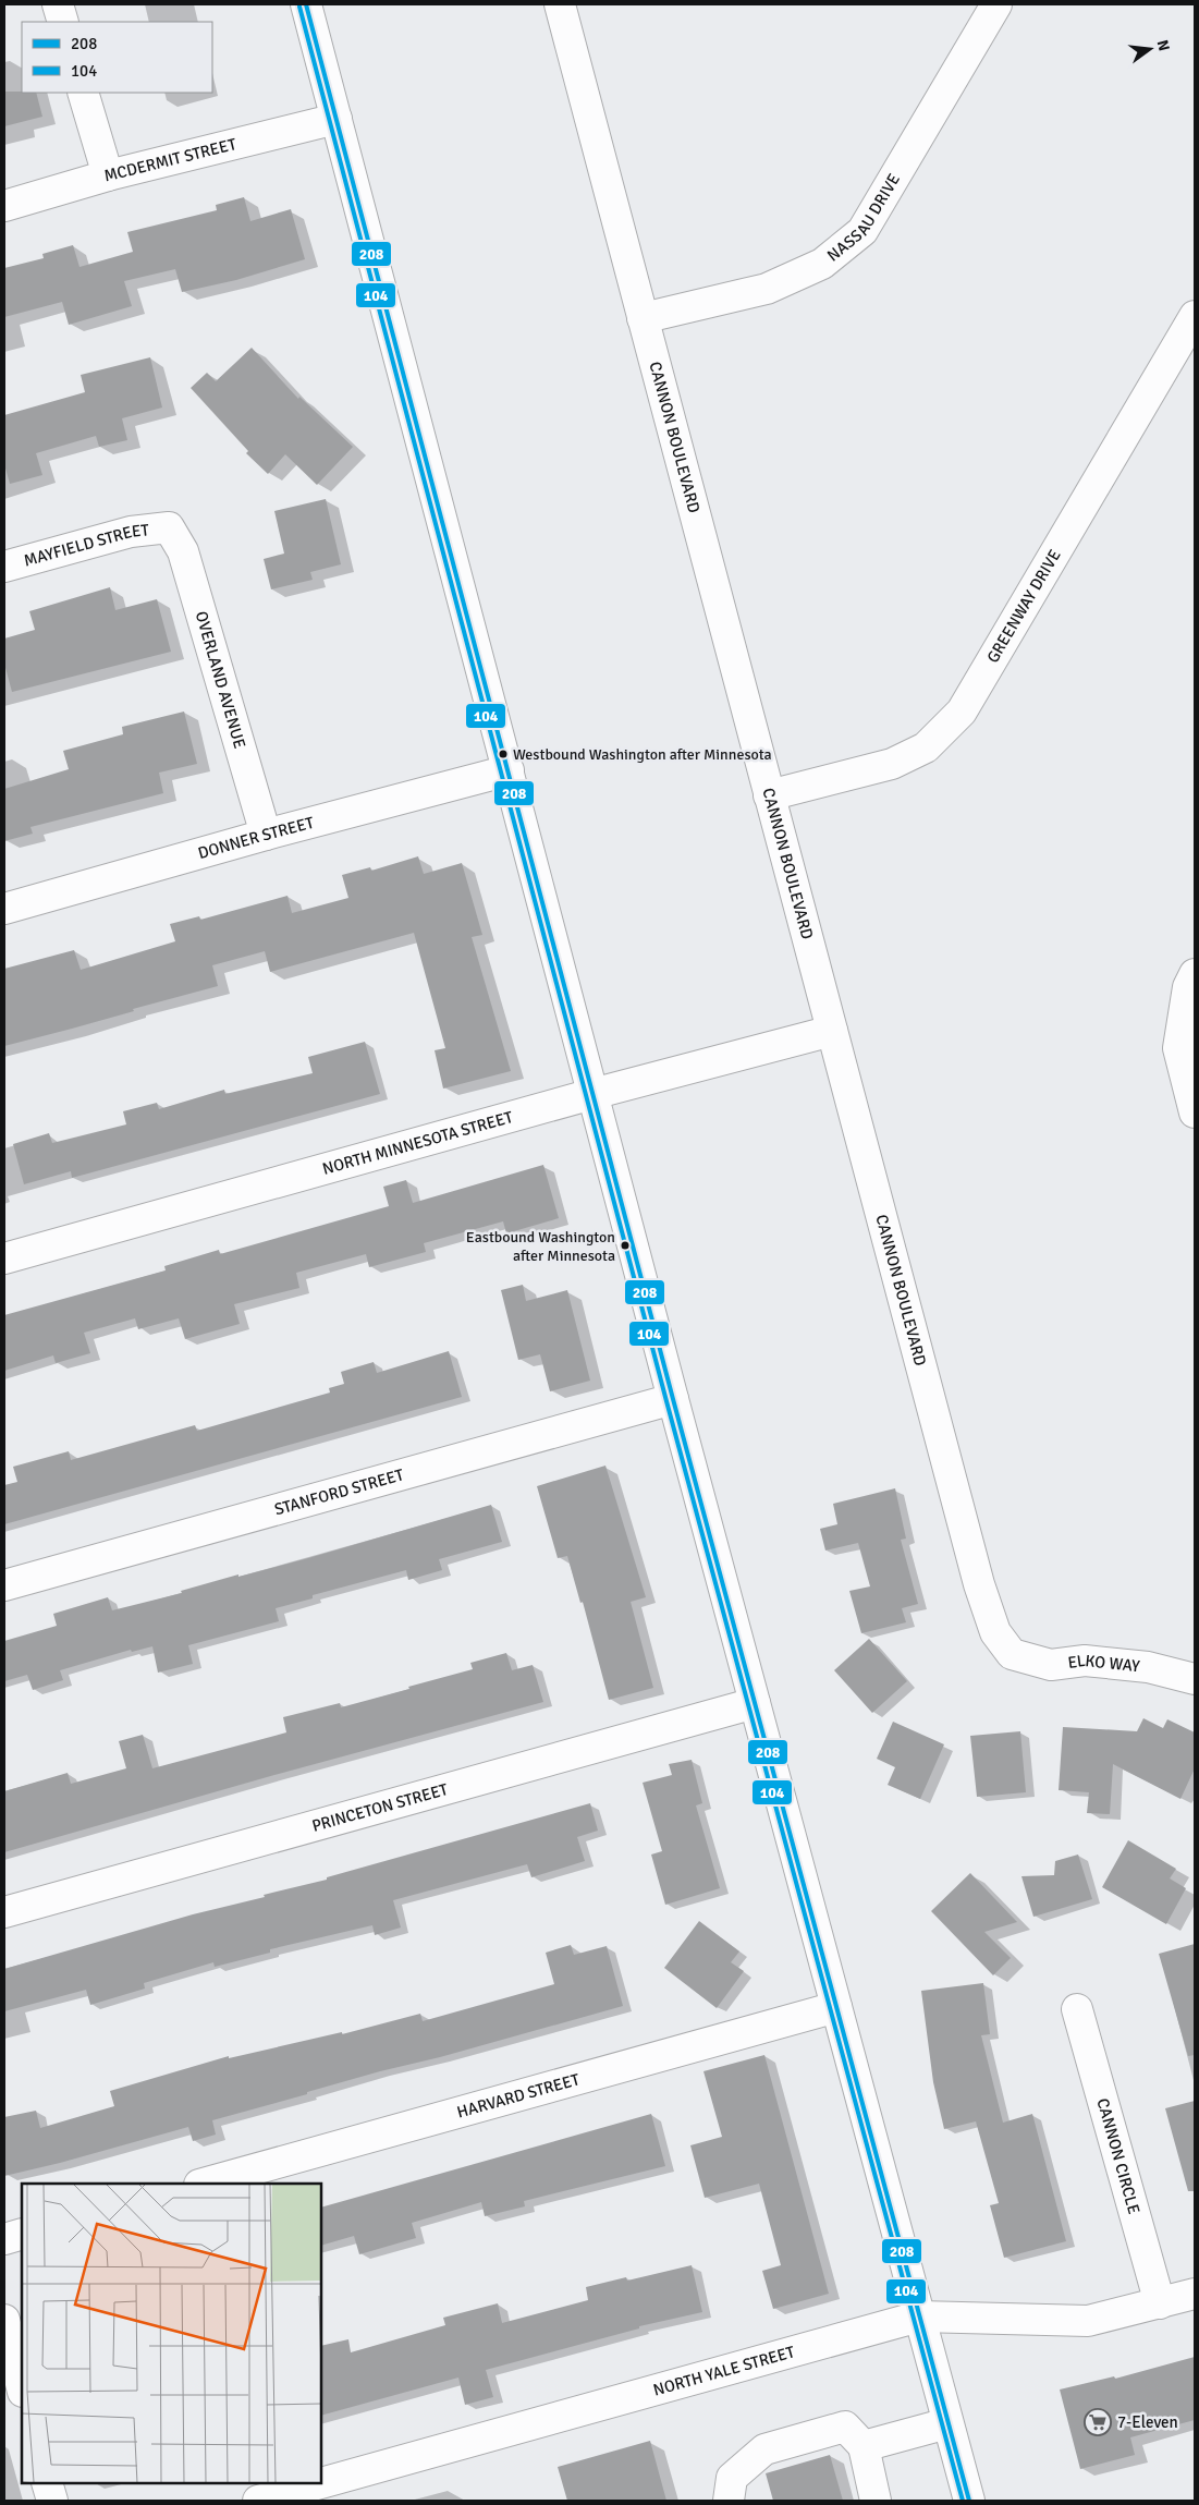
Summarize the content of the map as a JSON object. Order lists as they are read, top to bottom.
{
  "streets": {
    "street": [
      "MCDERMIT STREET",
      "NASSAU DRIVE",
      "CANNON BOULEVARD",
      "MAYFIELD STREET",
      "GREENWAY DRIVE",
      "OVERLAND AVENUE",
      "DONNER STREET",
      "NORTH MINNESOTA STREET",
      "STANFORD STREET",
      "ELKO WAY",
      "PRINCETON STREET",
      "HARVARD STREET",
      "CANNON CIRCLE",
      "NORTH YALE STREET"
    ]
  },
  "crossings": [
    ["NASSAU DRIVE", "CANNON BOULEVARD"],
    ["CANNON BOULEVARD", "GREENWAY DRIVE"],
    ["CANNON BOULEVARD", "NORTH MINNESOTA STREET"],
    ["CANNON BOULEVARD", "ELKO WAY"],
    ["MAYFIELD STREET", "OVERLAND AVENUE"],
    ["OVERLAND AVENUE", "DONNER STREET"],
    ["CANNON CIRCLE", "NORTH YALE STREET"]
  ],
  "places": {
    "other": ["Westbound Washington after Minnesota", "Eastbound Washington after Minnesota"],
    "supermarket": ["7-Eleven"]
  },
  "lines": ["transit line 208", "transit line 104"],
  "legend": ["208", "104"],
  "north": "right"
}
